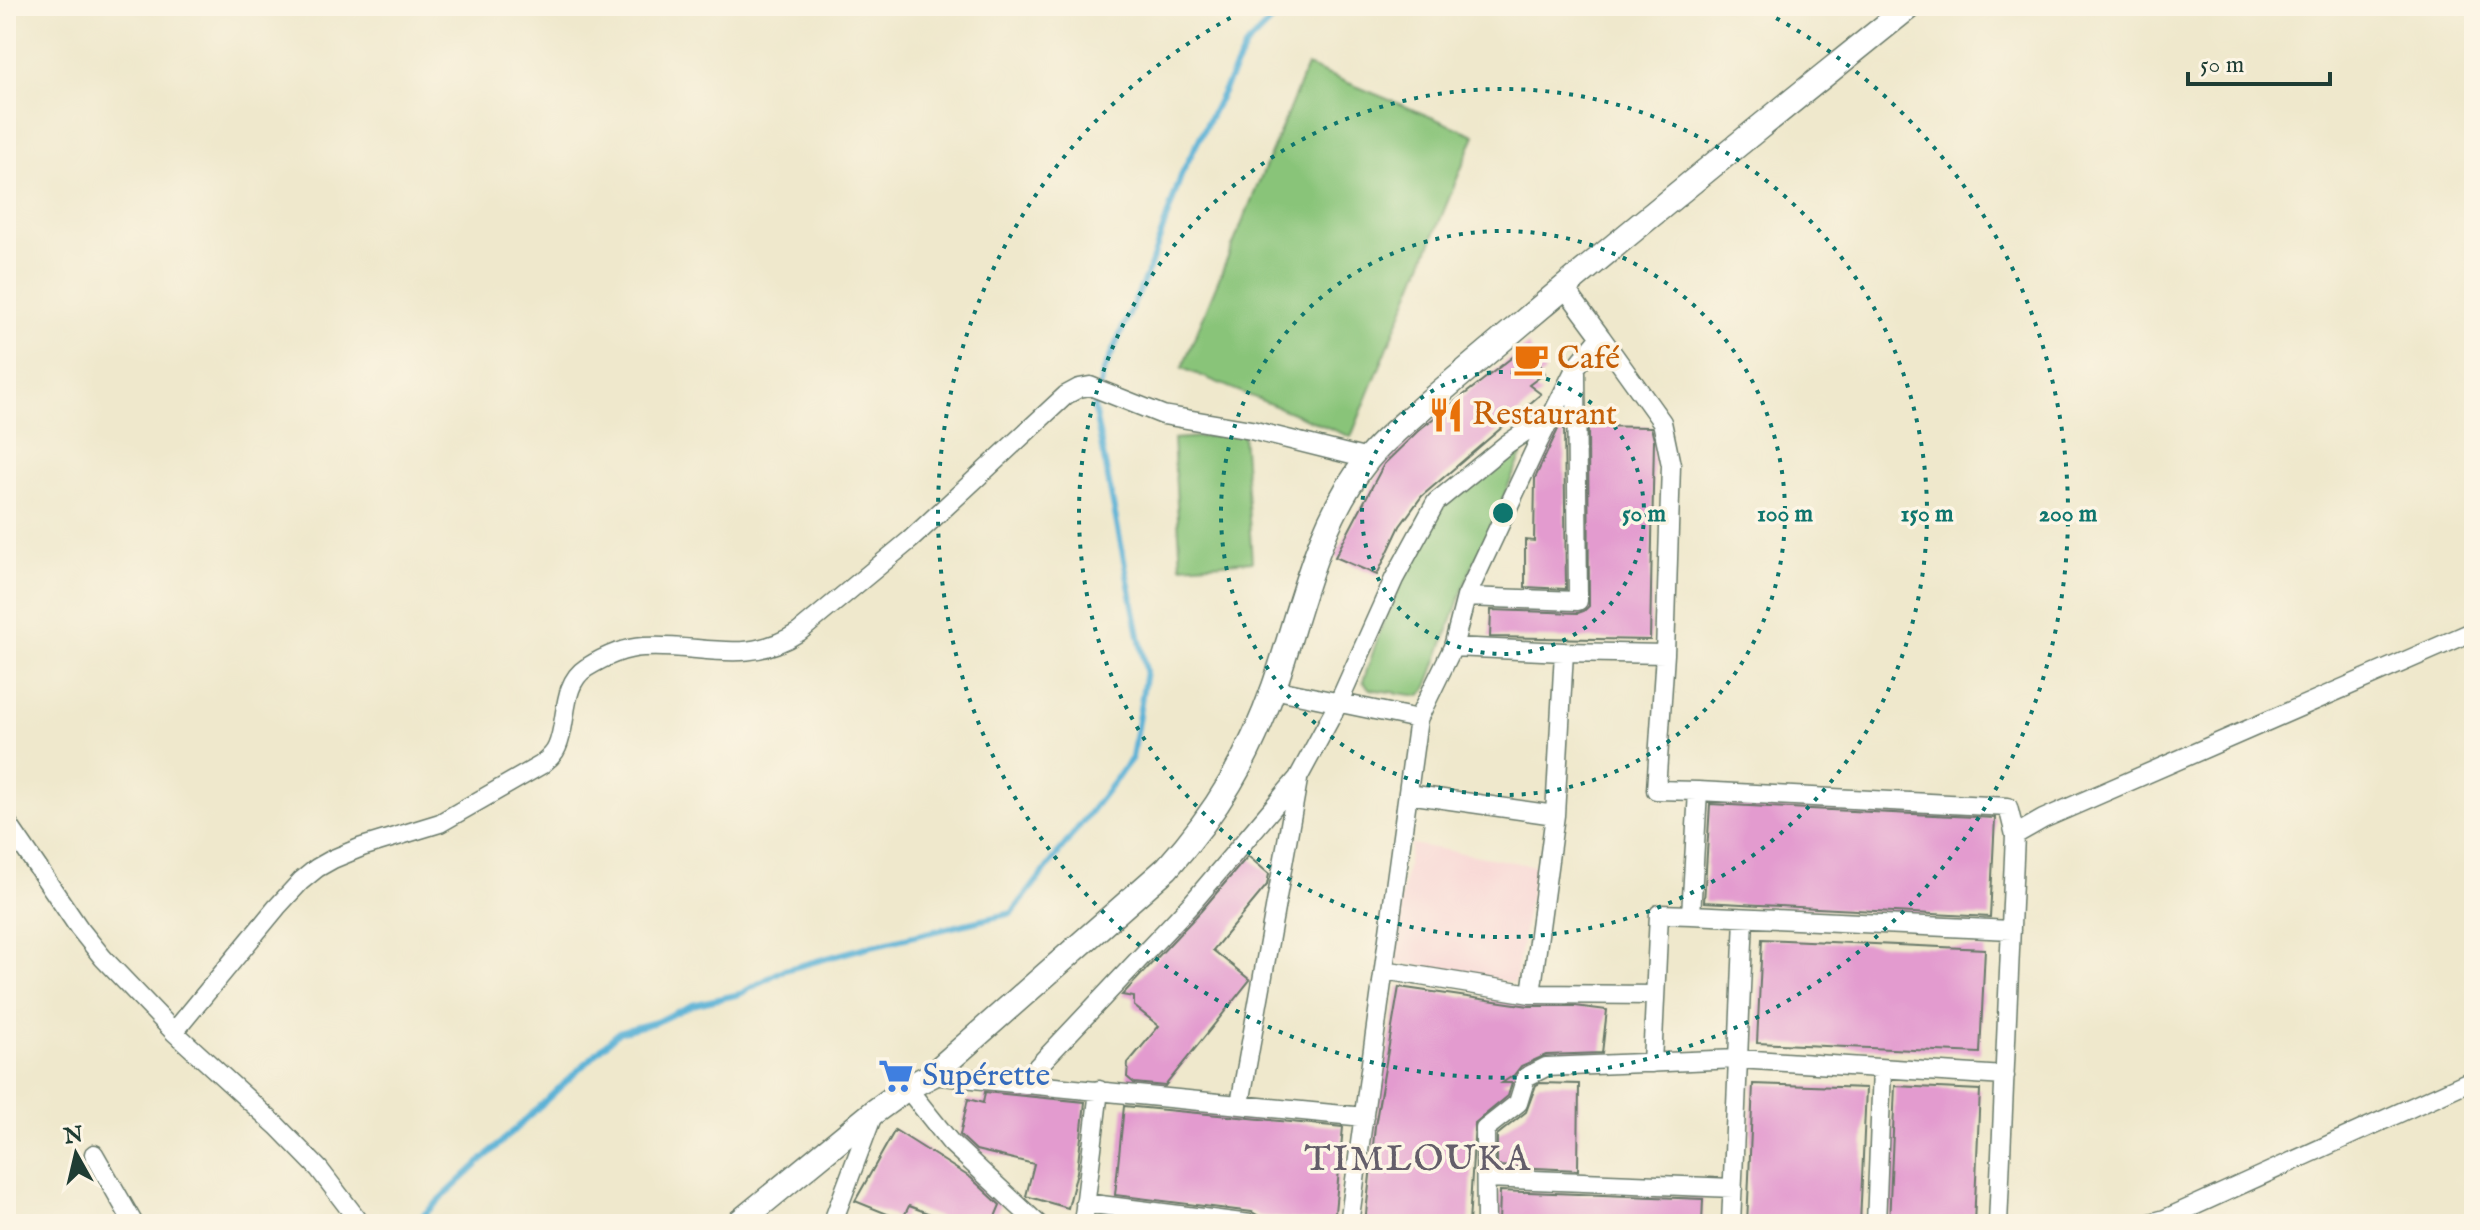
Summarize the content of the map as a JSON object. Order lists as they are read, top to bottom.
{
  "districts": ["TIMLOUKA"],
  "places": {
    "cafe": ["Café"],
    "restaurant": ["Restaurant"],
    "supermarket": ["Supérette"]
  },
  "scale_bar": "50 m",
  "north": "top",
  "rings": [
    "50 m",
    "100 m",
    "150 m",
    "200 m"
  ]
}
